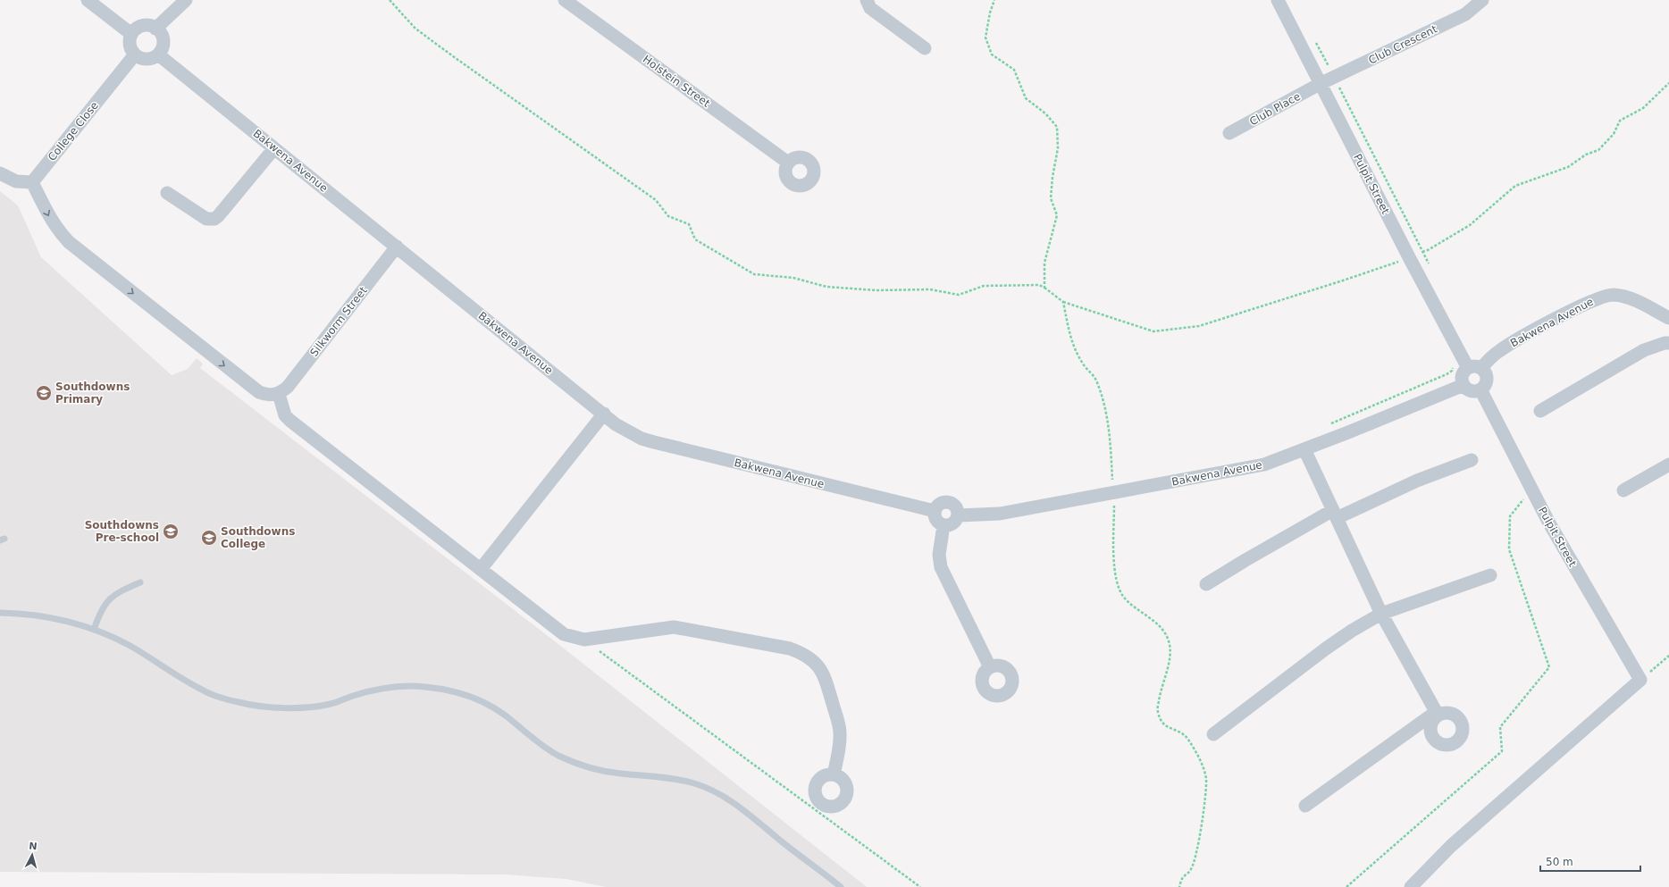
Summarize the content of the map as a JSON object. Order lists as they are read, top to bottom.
{
  "streets": {
    "street": [
      "Club Crescent",
      "Holstein Street",
      "Club Place",
      "College Close",
      "Bakwena Avenue",
      "Pulpit Street",
      "Silkworm Street"
    ]
  },
  "crossings": [
    ["Club Crescent", "Club Place"],
    ["Club Crescent", "Pulpit Street"],
    ["Club Place", "Pulpit Street"],
    ["College Close", "Bakwena Avenue"],
    ["Bakwena Avenue", "Pulpit Street"],
    ["Bakwena Avenue", "Silkworm Street"]
  ],
  "places": {
    "school or university": ["Southdowns Primary", "Southdowns Pre-school", "Southdowns College"]
  },
  "scale_bar": "50 m",
  "north": "top"
}
